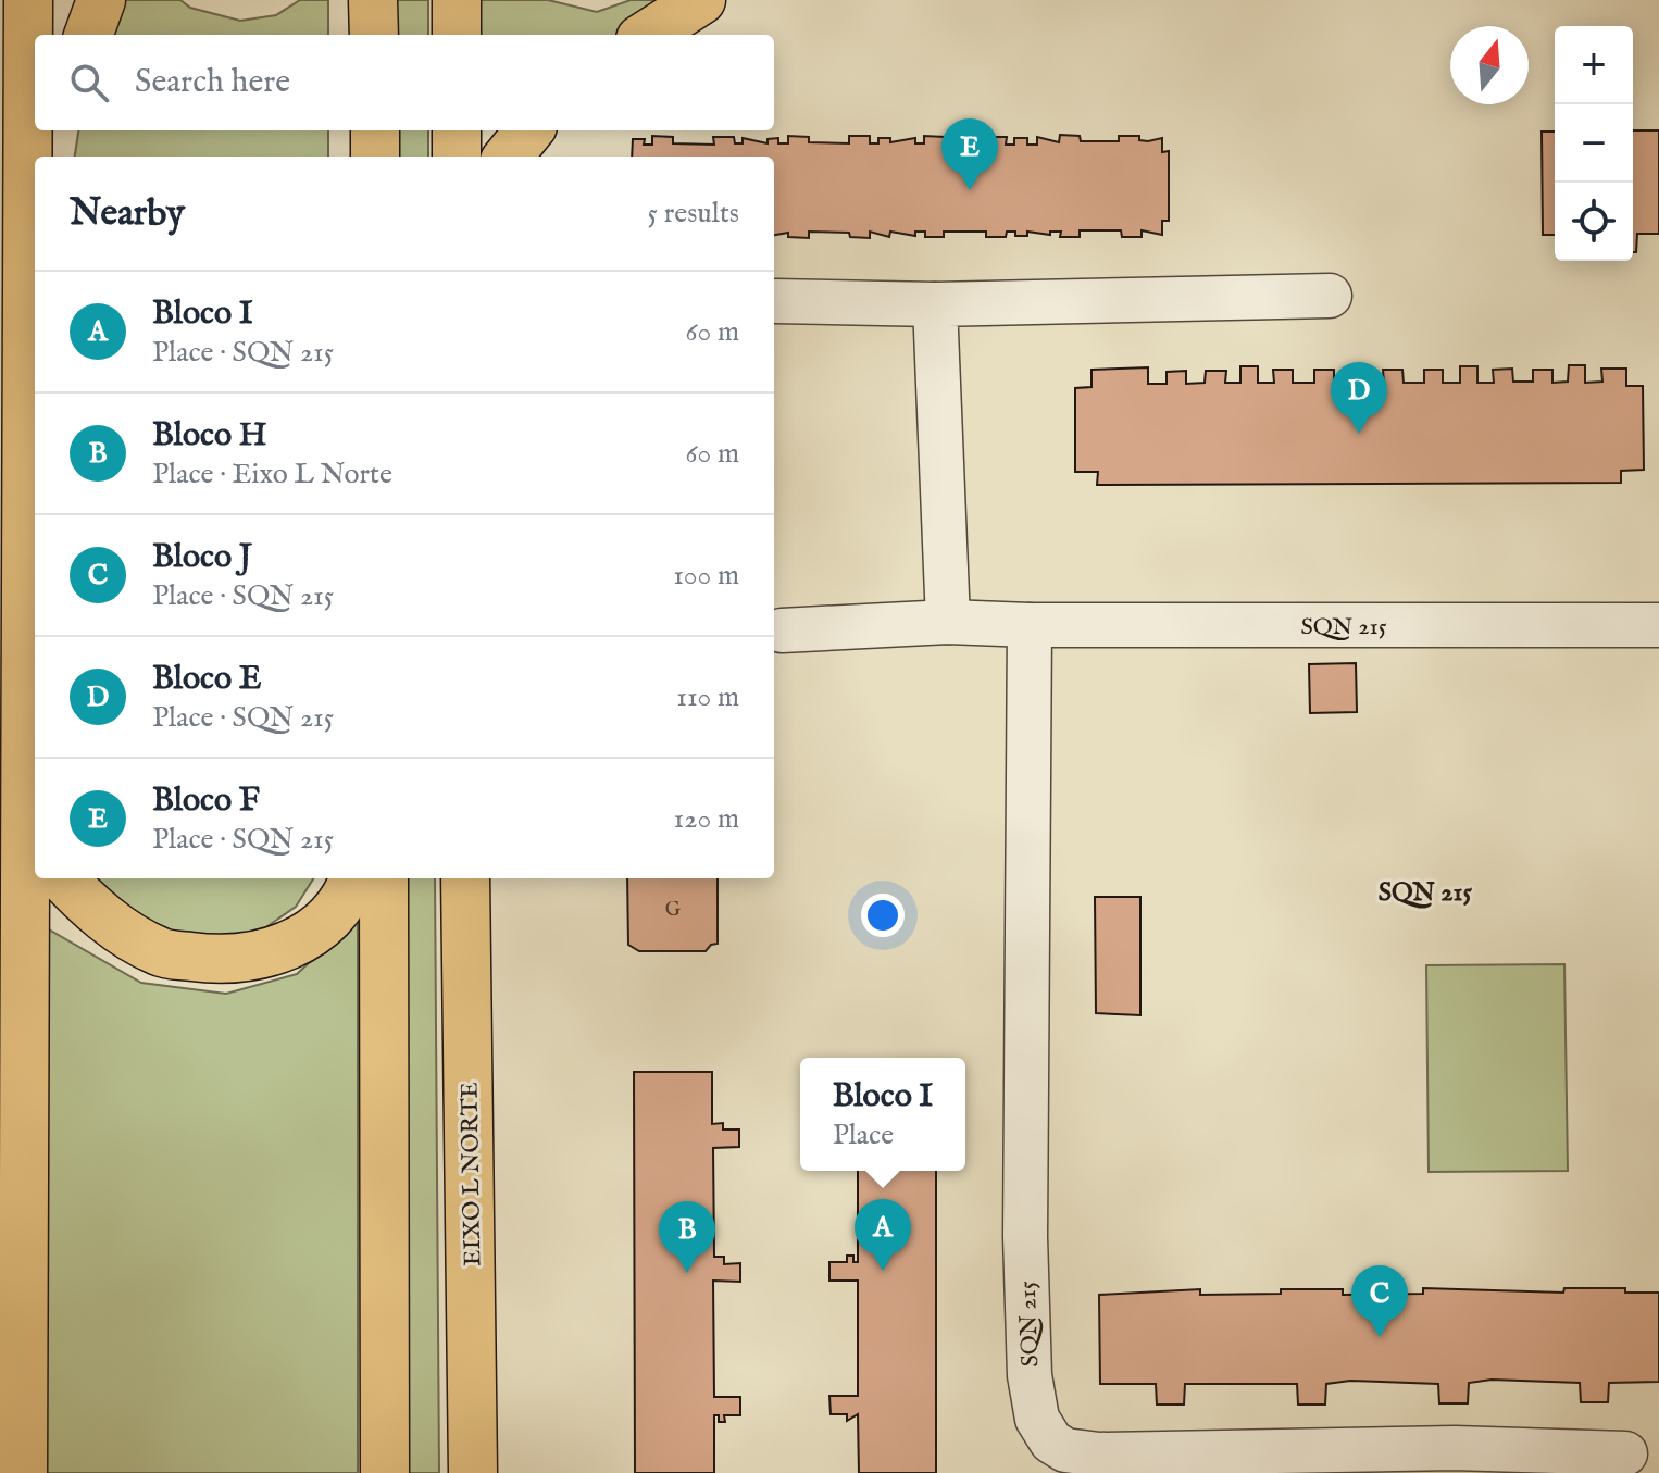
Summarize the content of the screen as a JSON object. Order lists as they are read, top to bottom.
{
  "streets": {
    "main road": ["EIXO L NORTE"],
    "street": ["SQN 215"]
  },
  "districts": ["SQN 215"],
  "house_numbers": ["G"],
  "north": "top",
  "page": {
    "map_buttons": ["+", "−"],
    "search": "Search here",
    "pins": [
      "E",
      "D",
      "A",
      "B",
      "C"
    ],
    "heading": ["Nearby", "5 results"],
    "list": [
      {
        "mark": "A",
        "name": "Bloco I",
        "note": "Place · SQN 215",
        "value": "60 m"
      },
      {
        "mark": "B",
        "name": "Bloco H",
        "note": "Place · Eixo L Norte",
        "value": "60 m"
      },
      {
        "mark": "C",
        "name": "Bloco J",
        "note": "Place · SQN 215",
        "value": "100 m"
      },
      {
        "mark": "D",
        "name": "Bloco E",
        "note": "Place · SQN 215",
        "value": "110 m"
      },
      {
        "mark": "E",
        "name": "Bloco F",
        "note": "Place · SQN 215",
        "value": "120 m"
      }
    ],
    "popup": ["Bloco I", "Place"]
  }
}
